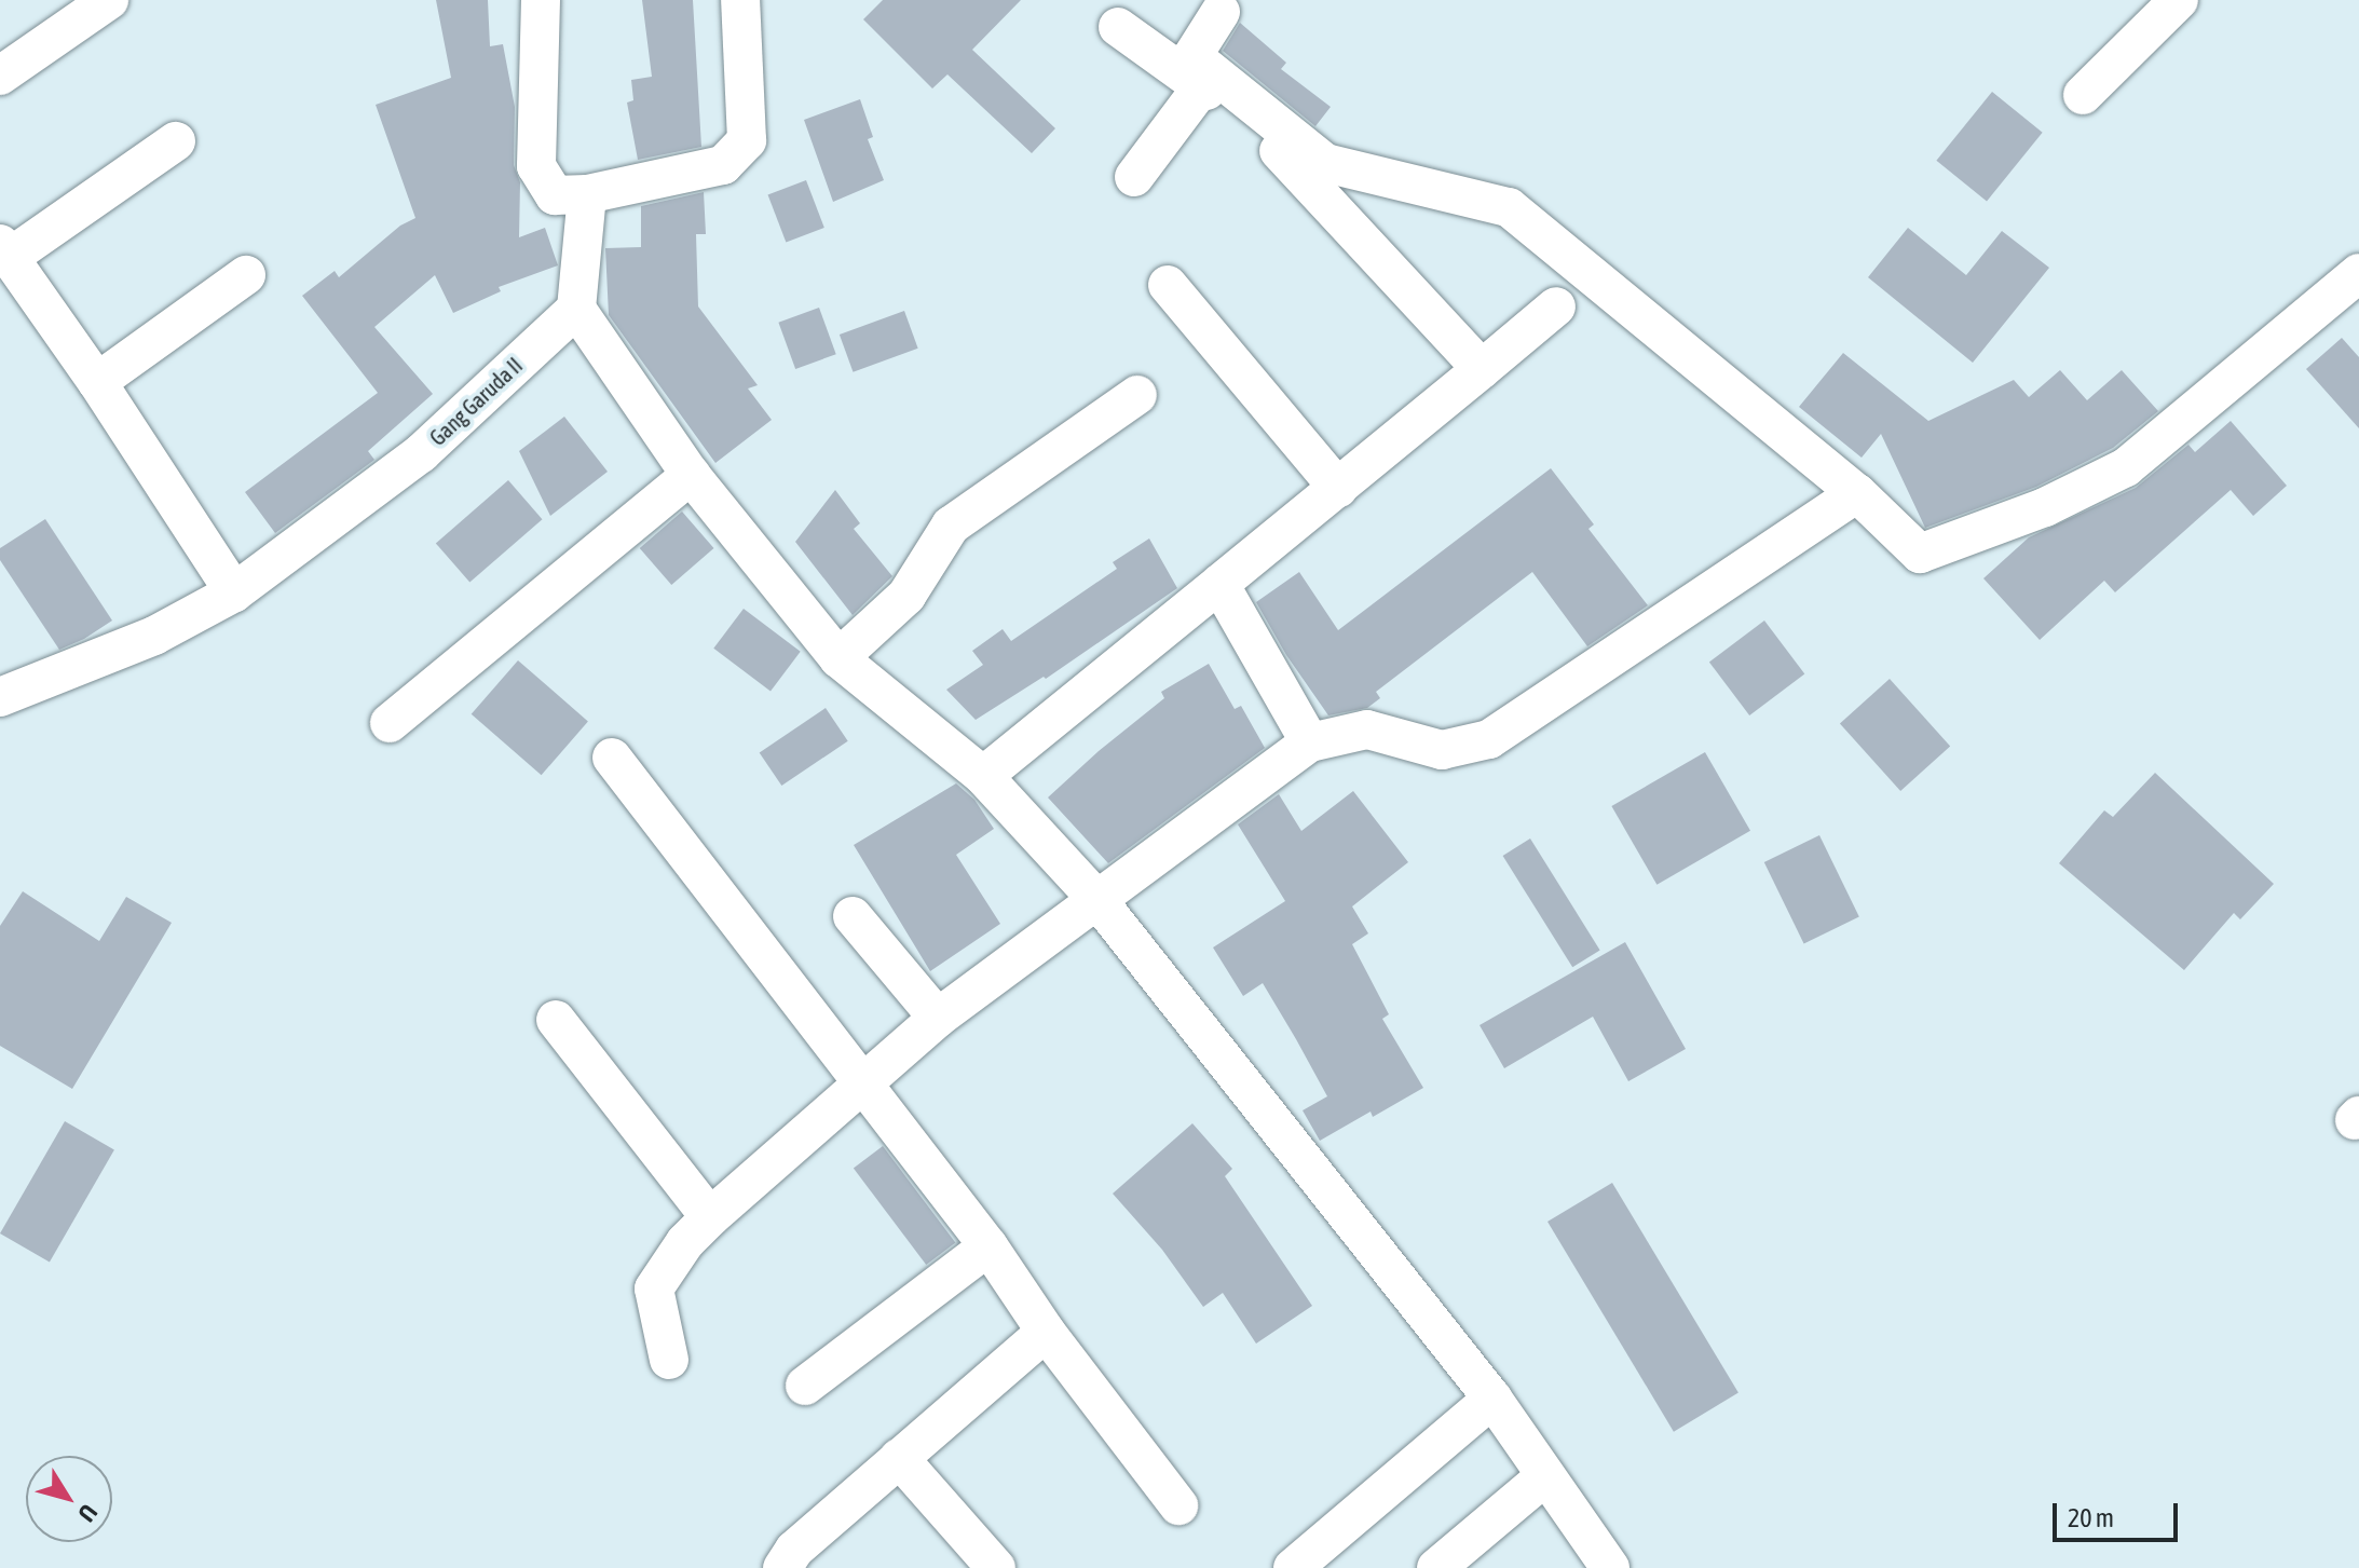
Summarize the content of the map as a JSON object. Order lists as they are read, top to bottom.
{
  "streets": {
    "street": ["Gang Garuda II"]
  },
  "scale_bar": "20 m",
  "north": "bottom right"
}
